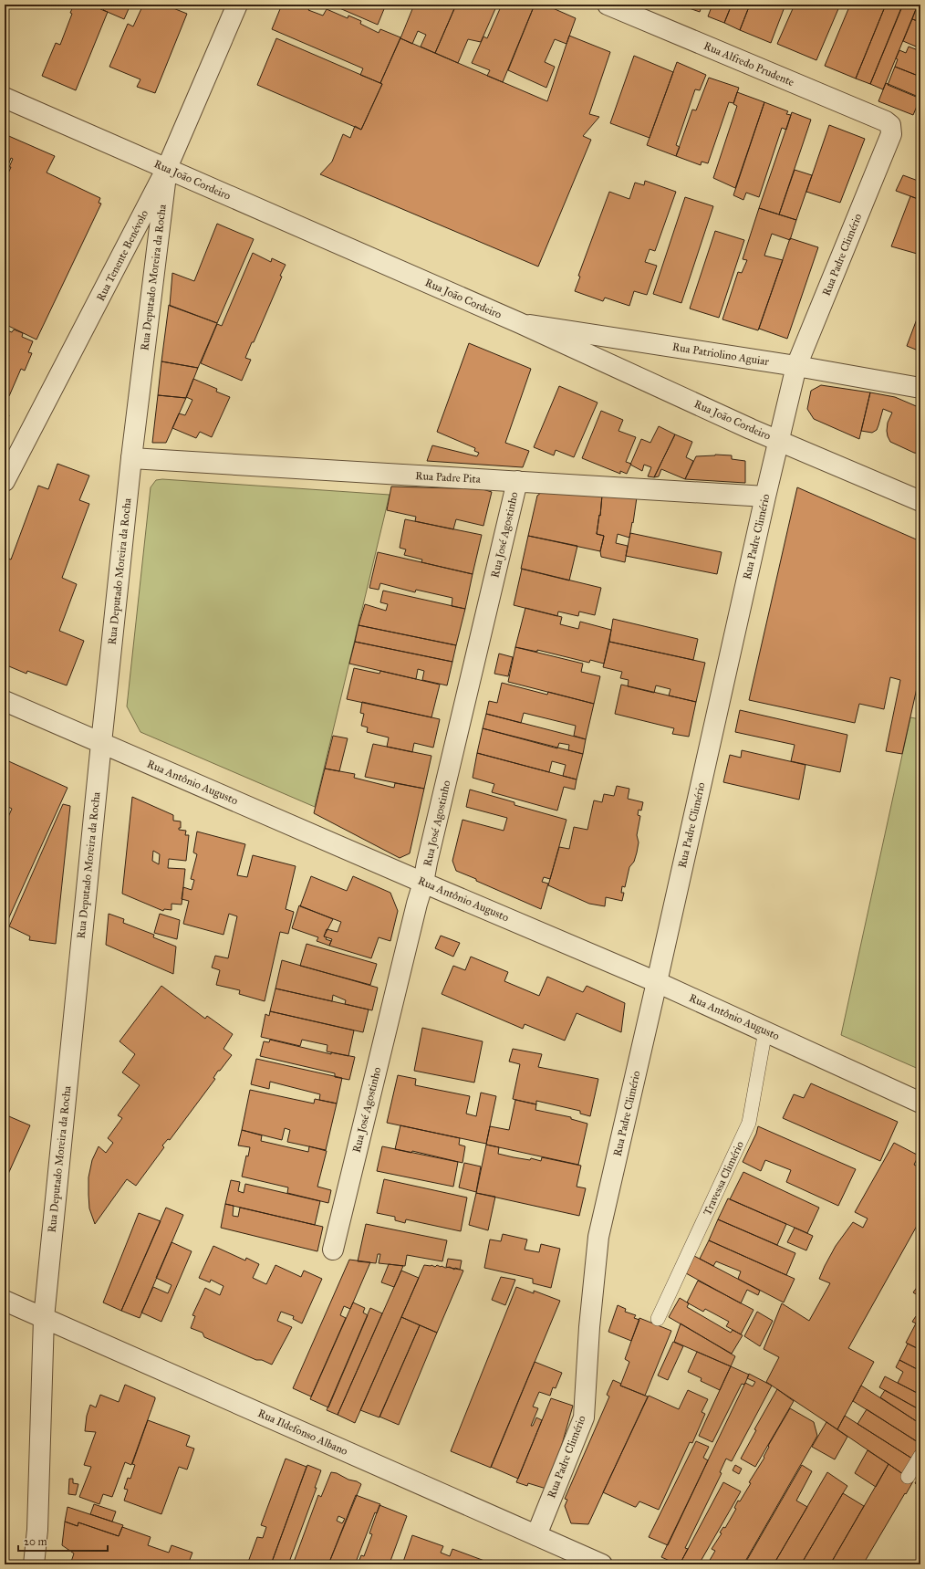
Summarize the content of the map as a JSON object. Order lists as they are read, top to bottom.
{
  "streets": {
    "street": [
      "Rua Alfredo Prudente",
      "Rua João Cordeiro",
      "Rua Padre Climério",
      "Rua Tenente Benévolo",
      "Rua Deputado Moreira da Rocha",
      "Rua Patriolino Aguiar",
      "Rua Padre Pita",
      "Rua José Agostinho",
      "Rua Antônio Augusto",
      "Rua Ildefonso Albano"
    ],
    "lane": ["Travessa Climério"]
  },
  "crossings": [
    ["Rua Alfredo Prudente", "Rua Padre Climério"],
    ["Rua João Cordeiro", "Rua Padre Climério"],
    ["Rua João Cordeiro", "Rua Tenente Benévolo"],
    ["Rua João Cordeiro", "Rua Deputado Moreira da Rocha"],
    ["Rua João Cordeiro", "Rua Patriolino Aguiar"],
    ["Rua Padre Climério", "Rua Patriolino Aguiar"],
    ["Rua Padre Climério", "Rua Padre Pita"],
    ["Rua Padre Climério", "Rua Antônio Augusto"],
    ["Rua Padre Climério", "Rua Ildefonso Albano"],
    ["Rua Tenente Benévolo", "Rua Deputado Moreira da Rocha"],
    ["Rua Deputado Moreira da Rocha", "Rua Padre Pita"],
    ["Rua Deputado Moreira da Rocha", "Rua Antônio Augusto"],
    ["Rua Deputado Moreira da Rocha", "Rua Ildefonso Albano"],
    ["Rua Padre Pita", "Rua José Agostinho"],
    ["Rua José Agostinho", "Rua Antônio Augusto"],
    ["Rua Antônio Augusto", "Travessa Climério"]
  ],
  "scale_bar": "20 m"
}
